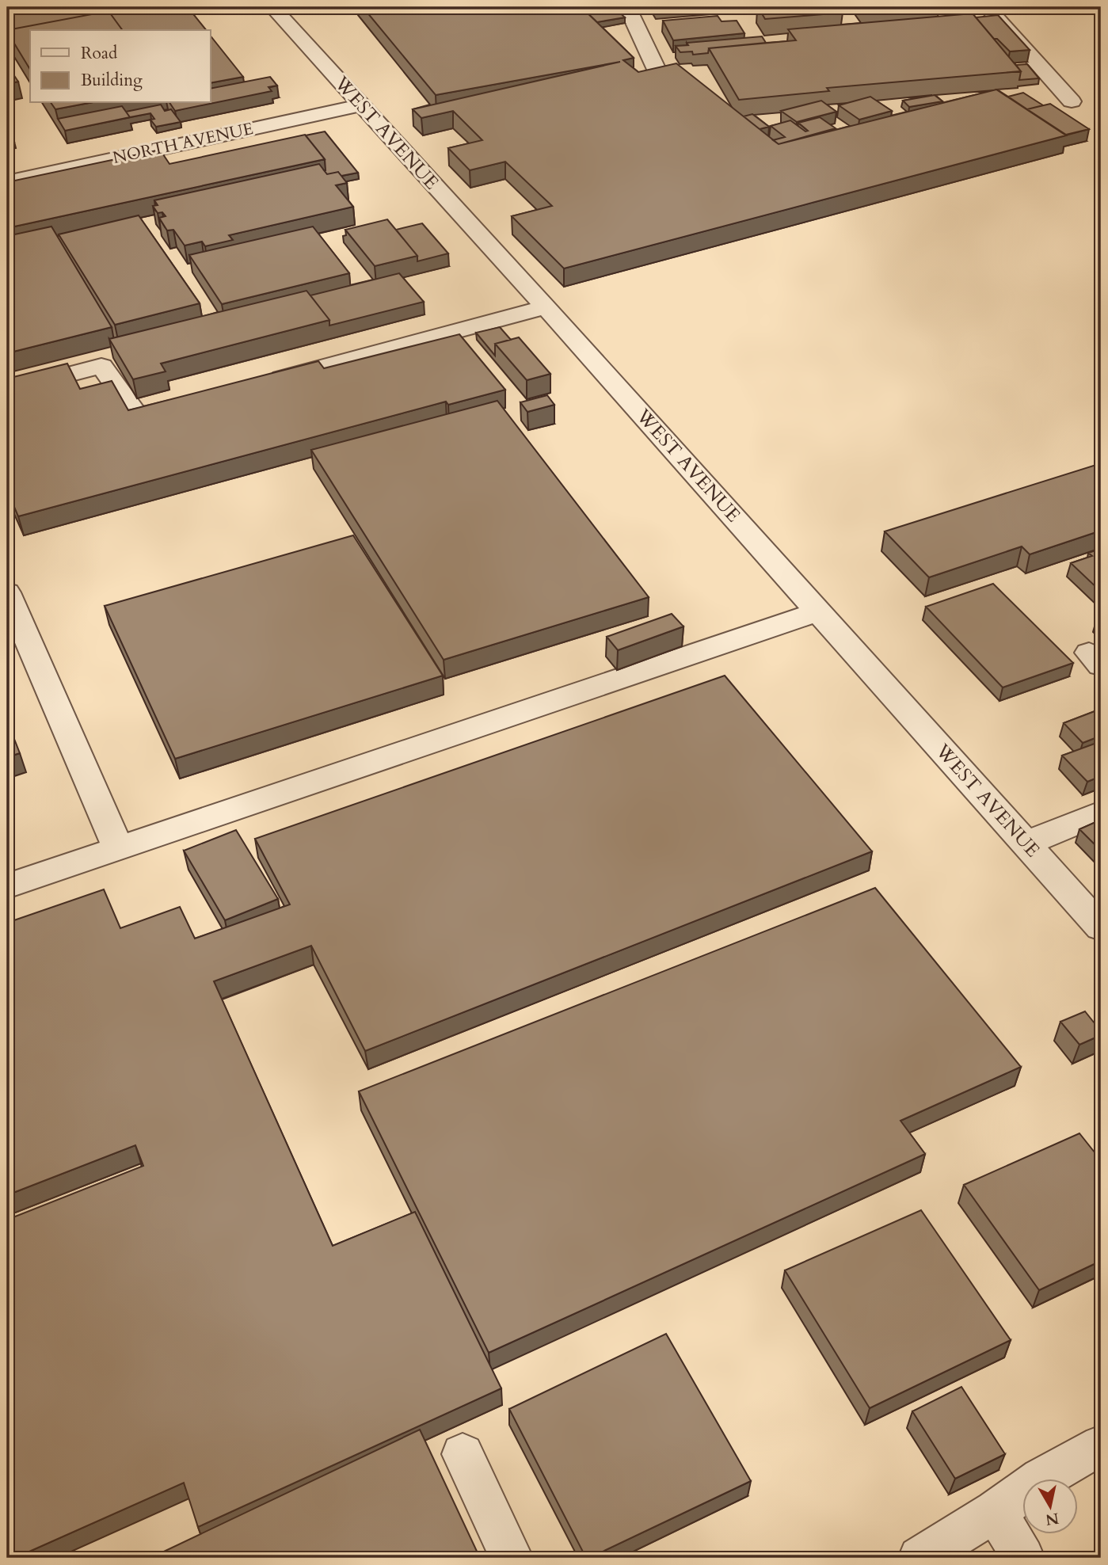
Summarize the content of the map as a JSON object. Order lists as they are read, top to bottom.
{
  "streets": {
    "street": ["WEST AVENUE", "NORTH AVENUE"]
  },
  "crossings": [
    ["WEST AVENUE", "NORTH AVENUE"]
  ],
  "legend": ["Road", "Building"],
  "north": "bottom"
}
